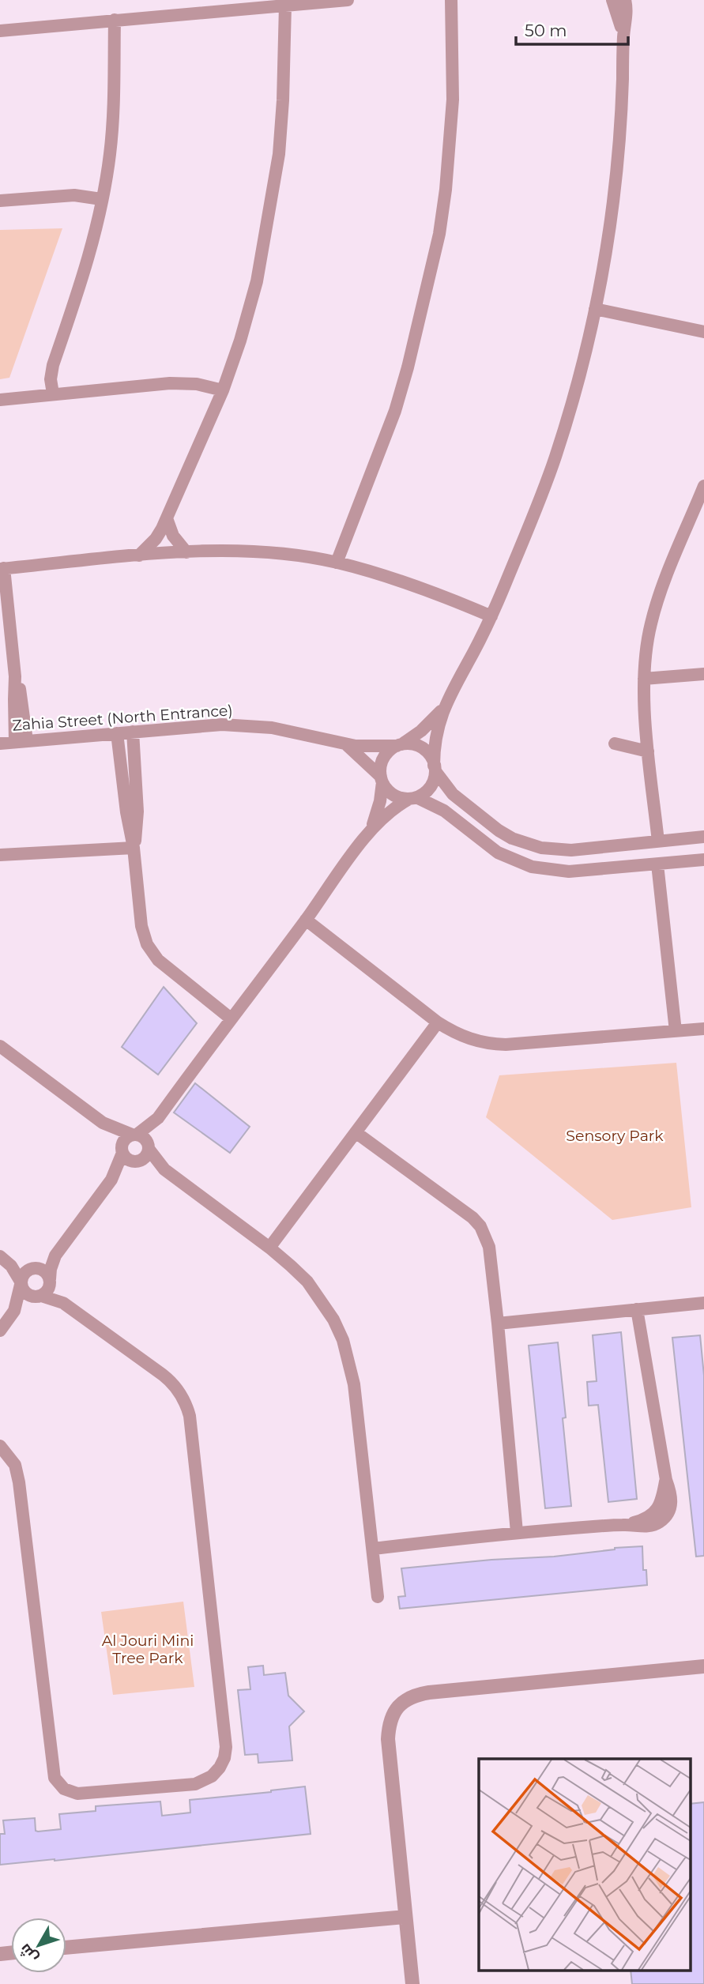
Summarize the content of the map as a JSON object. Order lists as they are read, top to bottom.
{
  "streets": {
    "street": ["Zahia Street (North Entrance)"]
  },
  "parks": ["Sensory Park", "Al Jouri Mini Tree Park"],
  "scale_bar": "50 m",
  "north": "bottom left"
}
